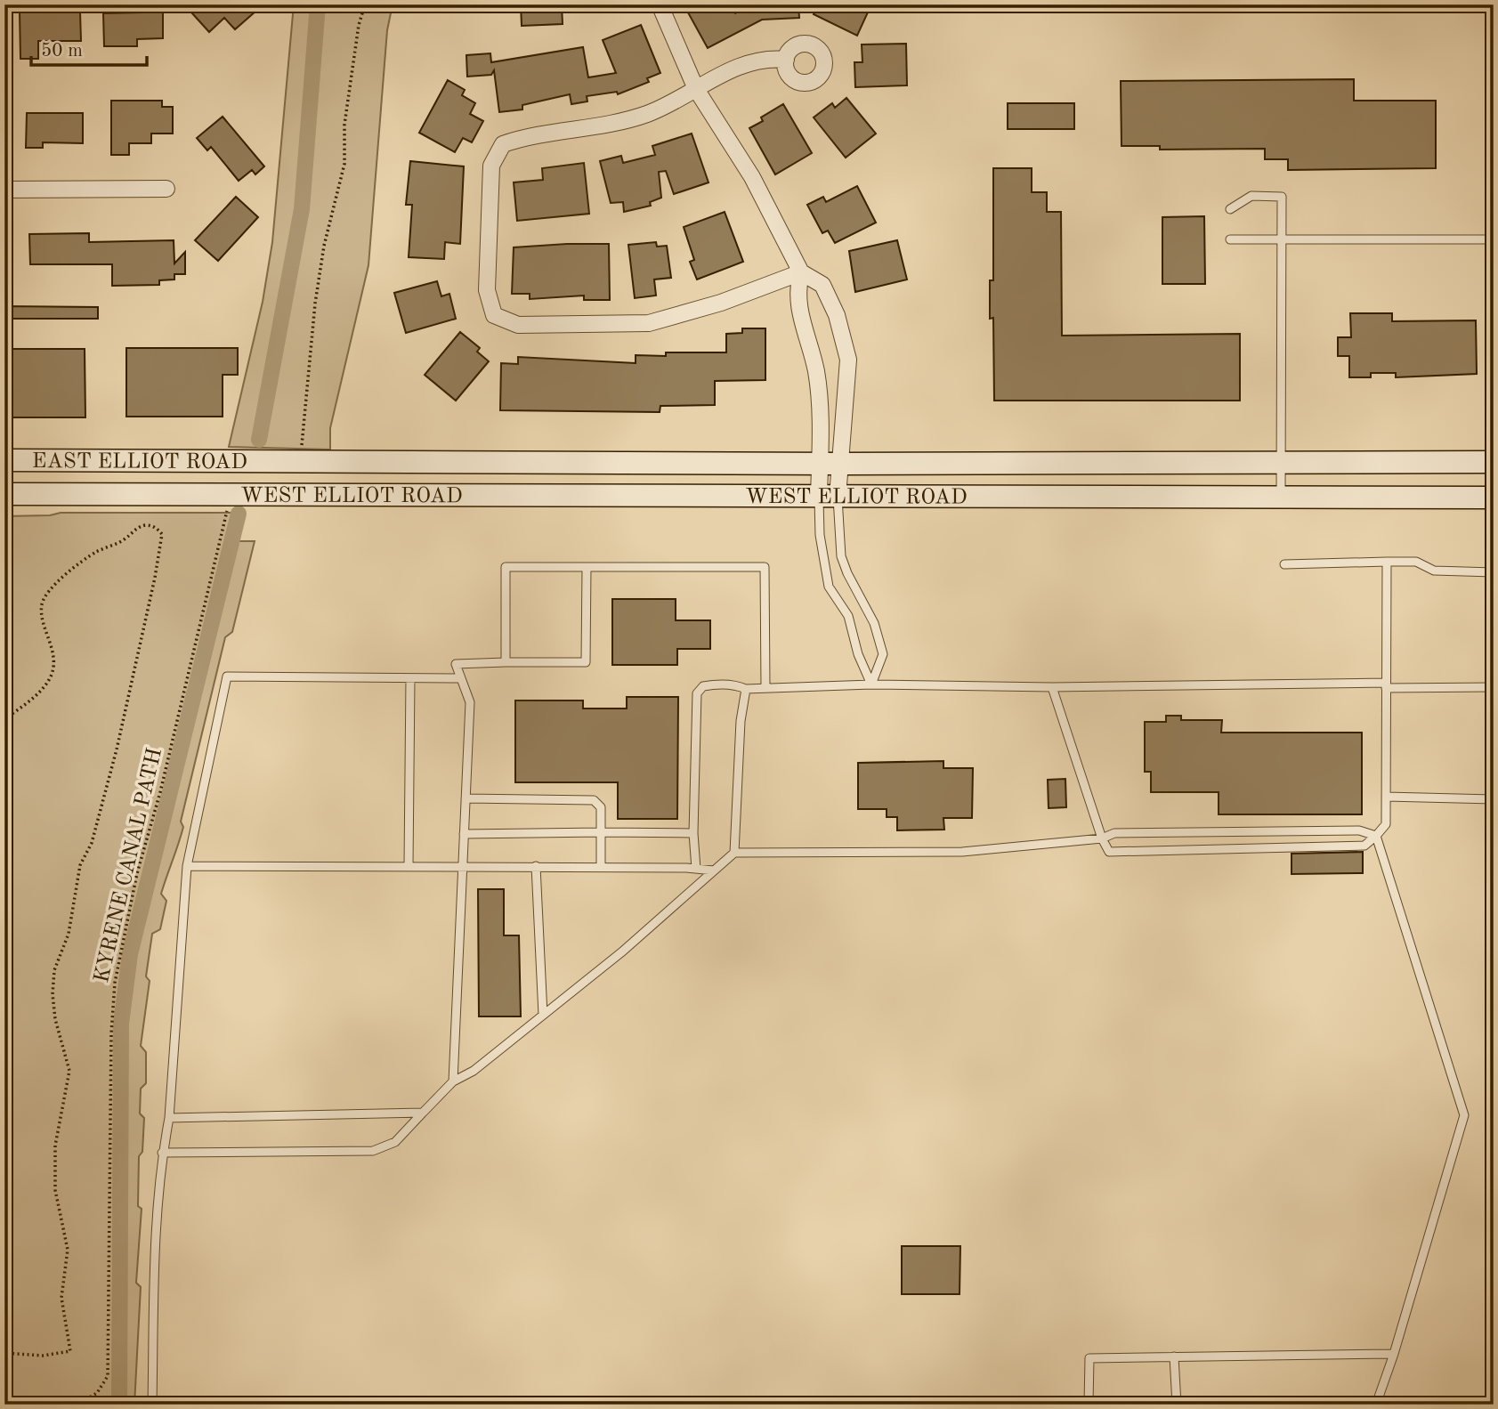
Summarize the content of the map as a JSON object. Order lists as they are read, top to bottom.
{
  "streets": {
    "main road": ["EAST ELLIOT ROAD", "WEST ELLIOT ROAD"],
    "path": ["KYRENE CANAL PATH"]
  },
  "crossings": [
    ["EAST ELLIOT ROAD", "WEST ELLIOT ROAD"],
    ["EAST ELLIOT ROAD", "KYRENE CANAL PATH"],
    ["WEST ELLIOT ROAD", "KYRENE CANAL PATH"]
  ],
  "scale_bar": "50 m"
}
